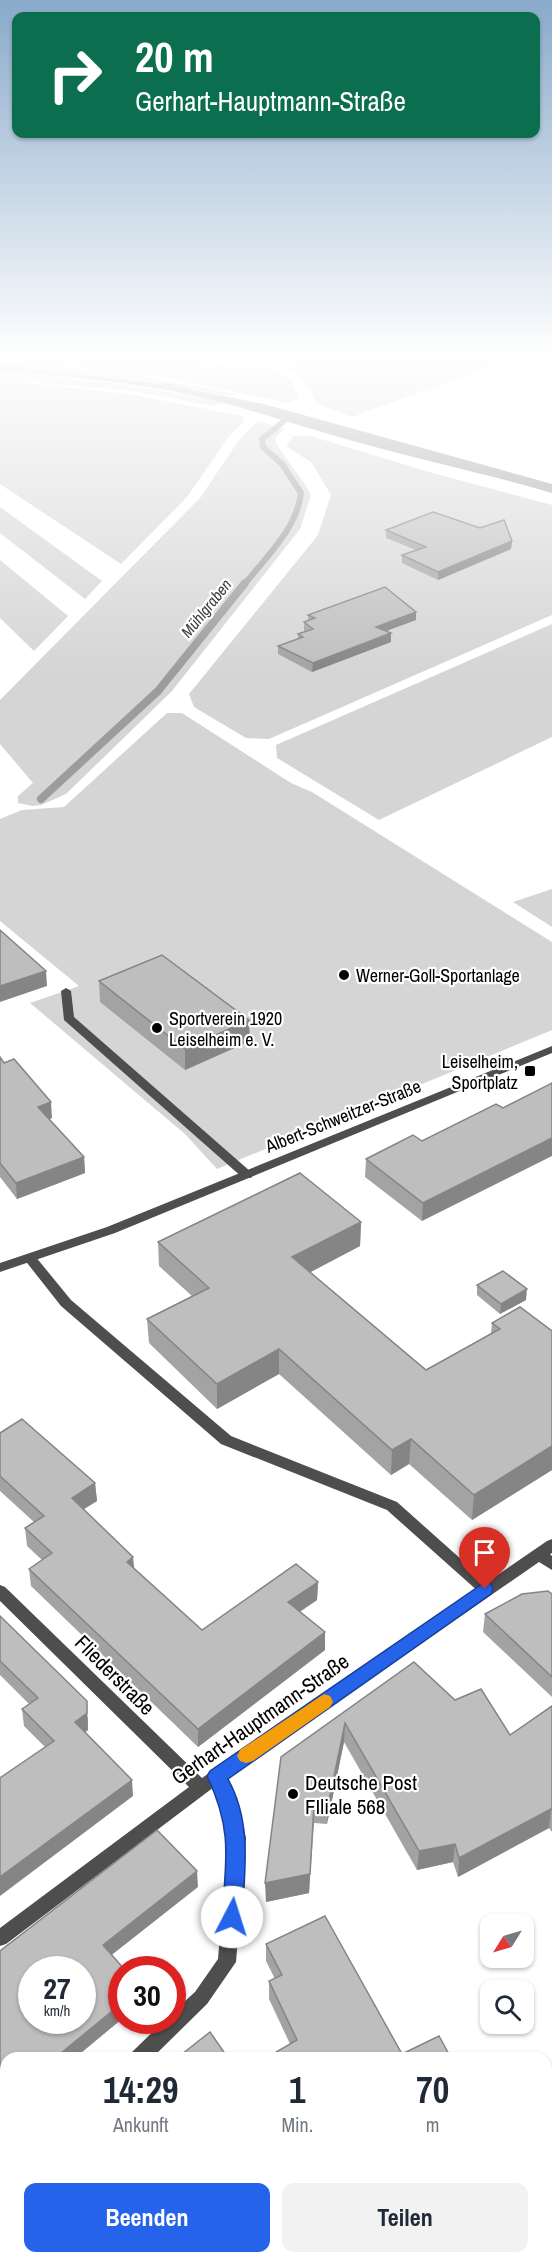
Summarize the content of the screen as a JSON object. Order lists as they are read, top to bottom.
{
  "streets": {
    "street": ["Albert-Schweitzer-Straße", "Fliederstraße", "Gerhart-Hauptmann-Straße"]
  },
  "crossings": [
    ["Fliederstraße", "Gerhart-Hauptmann-Straße"]
  ],
  "water": ["Mühlgraben"],
  "places": {
    "other": ["Werner-Goll-Sportanlage", "Sportverein 1920 Leiselheim e. V.", "Deutsche Post FIliale 568"],
    "transit": ["Leiselheim, Sportplatz"]
  },
  "north": "bottom left",
  "page": {
    "turn": ["20 m", "Gerhart-Hauptmann-Straße"],
    "speed": "27 km/h",
    "limit": "30",
    "eta": [
      "14:29",
      "Ankunft",
      "1",
      "Min.",
      "70",
      "m"
    ],
    "buttons": ["Beenden", "Teilen"]
  }
}
